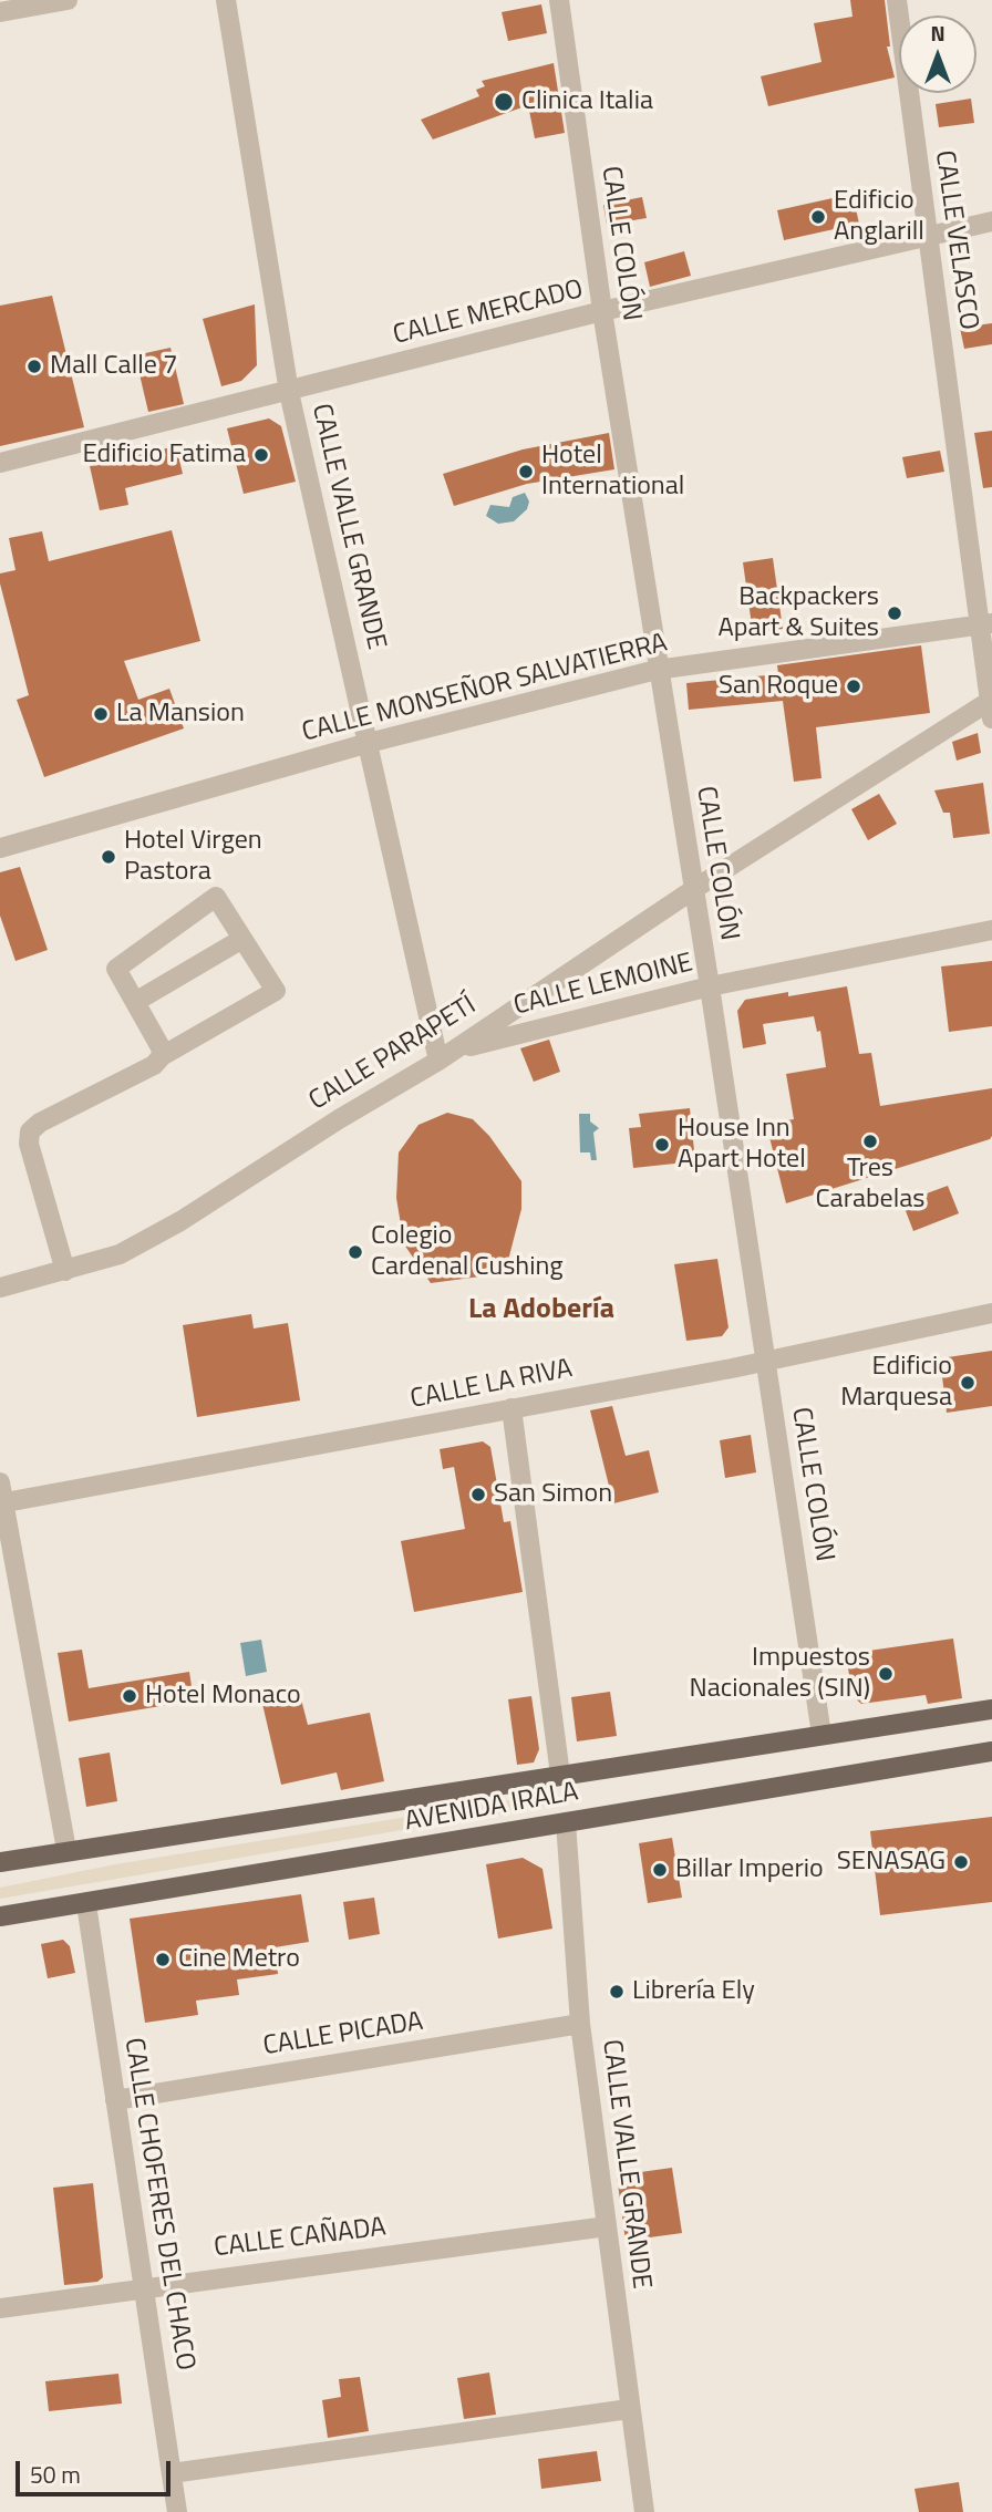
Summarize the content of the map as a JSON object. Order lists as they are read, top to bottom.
{
  "streets": {
    "main road": ["AVENIDA IRALA"],
    "street": [
      "CALLE VELASCO",
      "CALLE COLÓN",
      "CALLE MERCADO",
      "CALLE VALLE GRANDE",
      "CALLE MONSEÑOR SALVATIERRA",
      "CALLE LEMOINE",
      "CALLE PARAPETÍ",
      "CALLE LA RIVA",
      "CALLE PICADA",
      "CALLE CHOFERES DEL CHACO",
      "CALLE CAÑADA"
    ]
  },
  "crossings": [
    ["CALLE VELASCO", "CALLE MERCADO"],
    ["CALLE VELASCO", "CALLE MONSEÑOR SALVATIERRA"],
    ["CALLE VELASCO", "CALLE PARAPETÍ"],
    ["CALLE COLÓN", "CALLE MERCADO"],
    ["CALLE COLÓN", "CALLE MONSEÑOR SALVATIERRA"],
    ["CALLE COLÓN", "CALLE LEMOINE"],
    ["CALLE COLÓN", "CALLE PARAPETÍ"],
    ["CALLE COLÓN", "CALLE LA RIVA"],
    ["CALLE COLÓN", "AVENIDA IRALA"],
    ["CALLE MERCADO", "CALLE VALLE GRANDE"],
    ["CALLE VALLE GRANDE", "CALLE MONSEÑOR SALVATIERRA"],
    ["CALLE VALLE GRANDE", "CALLE LEMOINE"],
    ["CALLE VALLE GRANDE", "CALLE PARAPETÍ"],
    ["CALLE VALLE GRANDE", "AVENIDA IRALA"],
    ["CALLE VALLE GRANDE", "CALLE PICADA"],
    ["CALLE VALLE GRANDE", "CALLE CAÑADA"],
    ["CALLE LEMOINE", "CALLE PARAPETÍ"],
    ["AVENIDA IRALA", "CALLE CHOFERES DEL CHACO"],
    ["CALLE PICADA", "CALLE CHOFERES DEL CHACO"],
    ["CALLE CHOFERES DEL CHACO", "CALLE CAÑADA"]
  ],
  "districts": ["La Adobería"],
  "places": [
    "Clinica Italia",
    "Edificio Anglarill",
    "Mall Calle 7",
    "Edificio Fatima",
    "Hotel International",
    "Backpackers Apart & Suites",
    "San Roque",
    "La Mansion",
    "Hotel Virgen Pastora",
    "Tres Carabelas",
    "House Inn Apart Hotel",
    "Colegio Cardenal Cushing",
    "Edificio Marquesa",
    "San Simon",
    "Impuestos Nacionales (SIN)",
    "Hotel Monaco",
    "SENASAG",
    "Billar Imperio",
    "Cine Metro",
    "Librería Ely"
  ],
  "scale_bar": "50 m",
  "north": "top"
}
